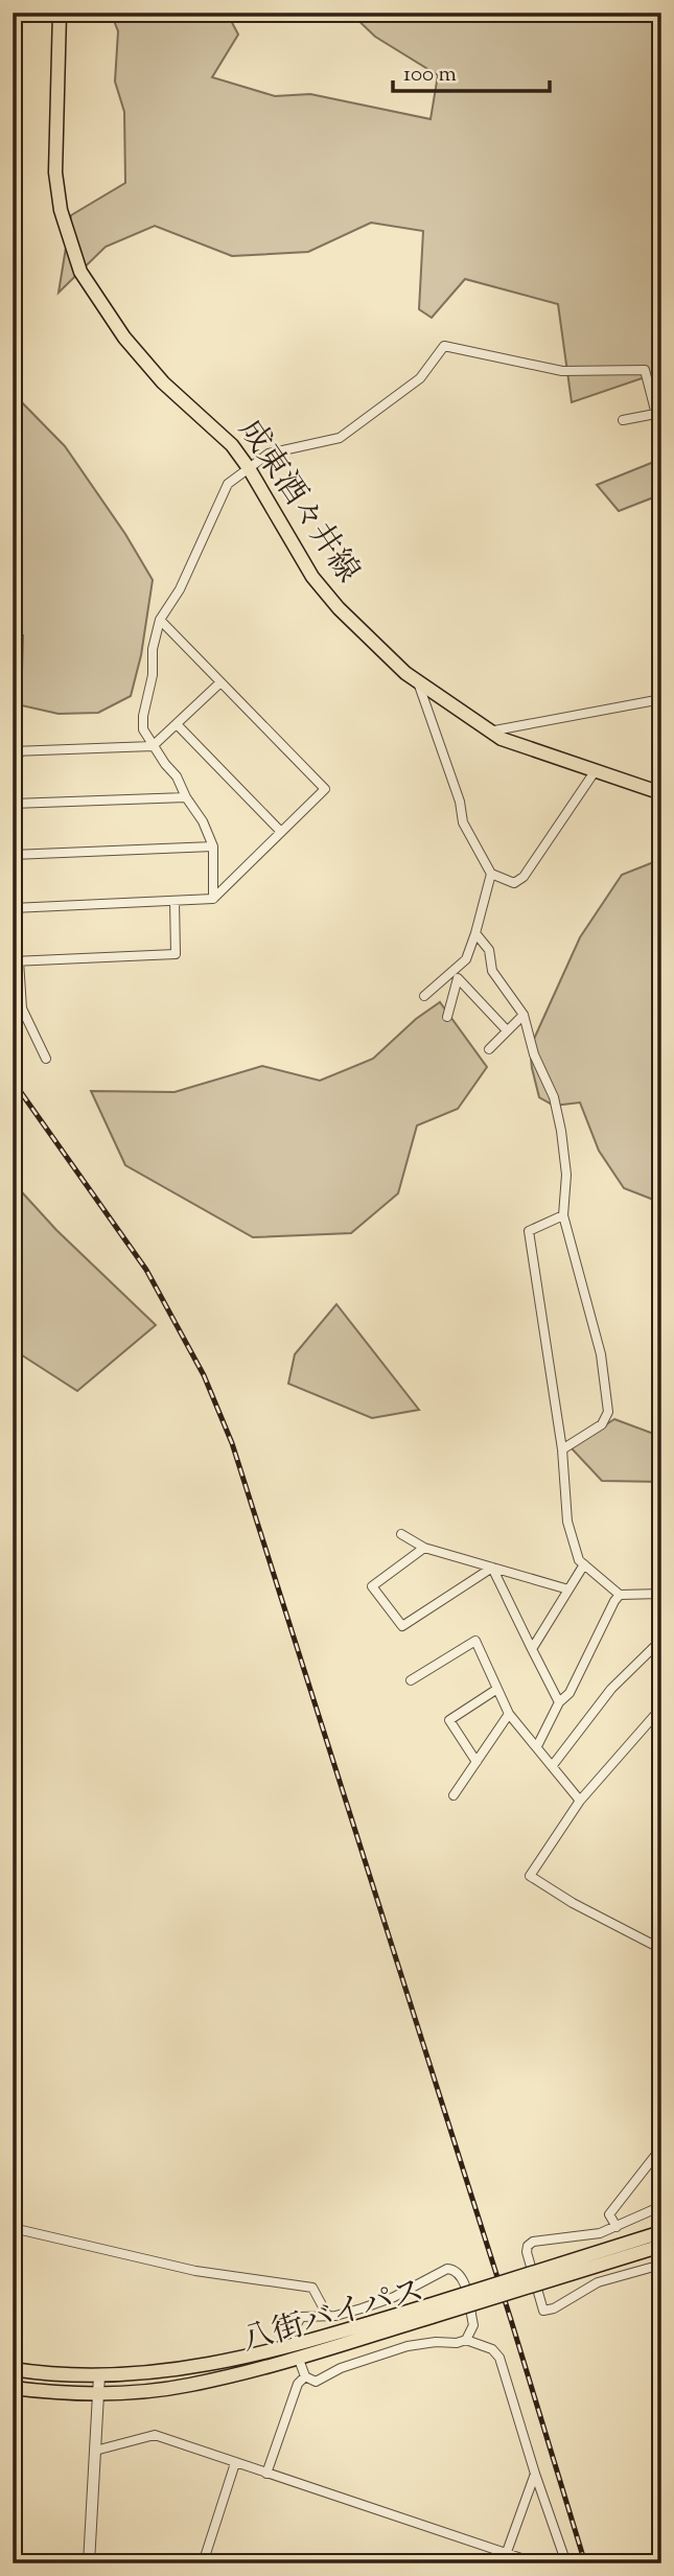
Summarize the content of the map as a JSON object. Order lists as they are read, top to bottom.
{
  "streets": {
    "main road": ["成東酒々井線", "八街バイパス"]
  },
  "scale_bar": "100 m"
}
